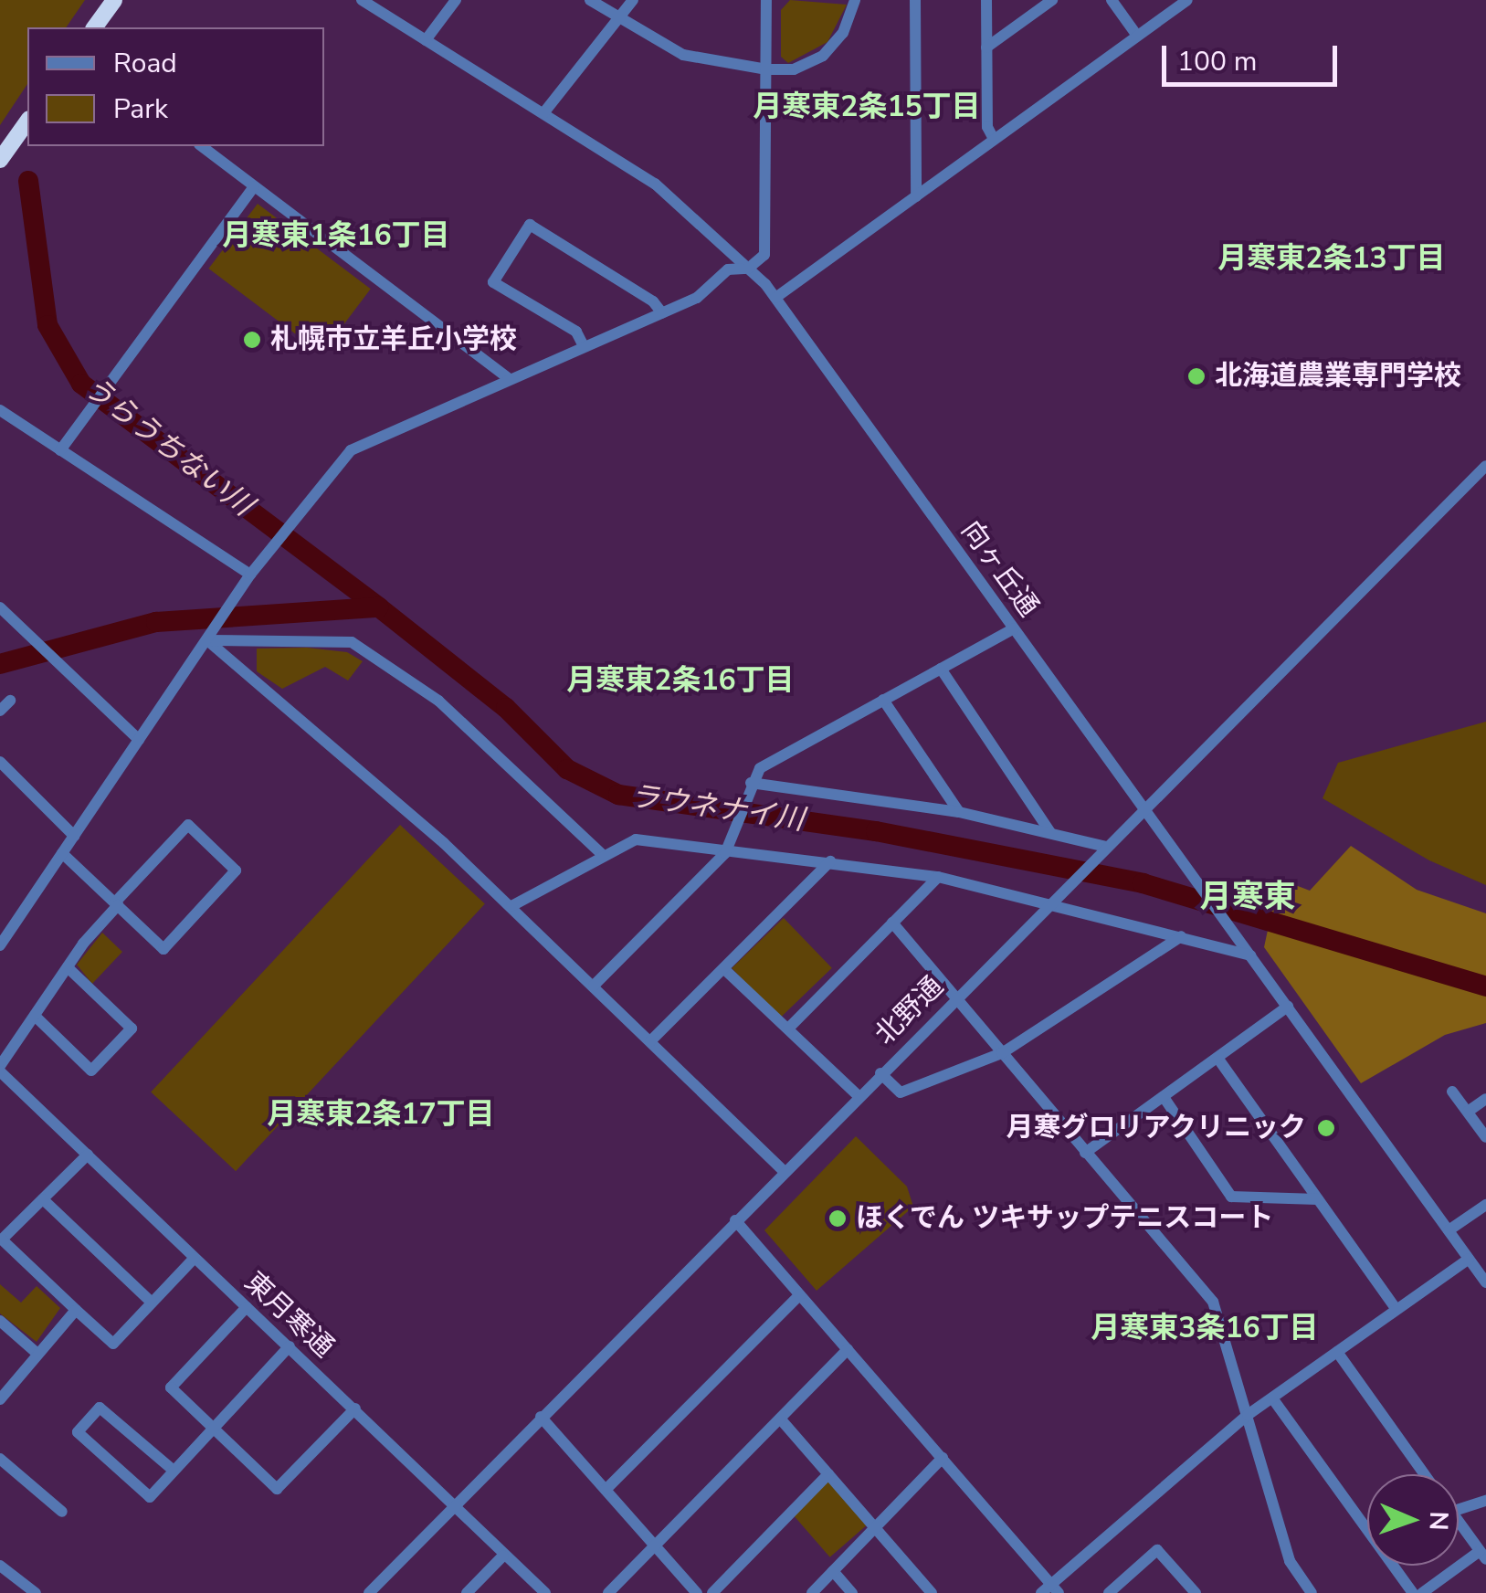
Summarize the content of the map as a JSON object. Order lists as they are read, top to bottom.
{
  "streets": {
    "street": ["向ヶ丘通", "北野通", "東月寒通"]
  },
  "crossings": [
    ["向ヶ丘通", "北野通"],
    ["北野通", "東月寒通"]
  ],
  "districts": [
    "月寒東2条15丁目",
    "月寒東1条16丁目",
    "月寒東2条13丁目",
    "月寒東2条16丁目",
    "月寒東",
    "月寒東2条17丁目",
    "月寒東3条16丁目"
  ],
  "water": ["うらうちない川", "ラウネナイ川"],
  "places": [
    "札幌市立羊丘小学校",
    "北海道農業専門学校",
    "月寒グロリアクリニック",
    "ほくでん ツキサップテニスコート"
  ],
  "legend": ["Road", "Park"],
  "scale_bar": "100 m",
  "north": "right"
}
